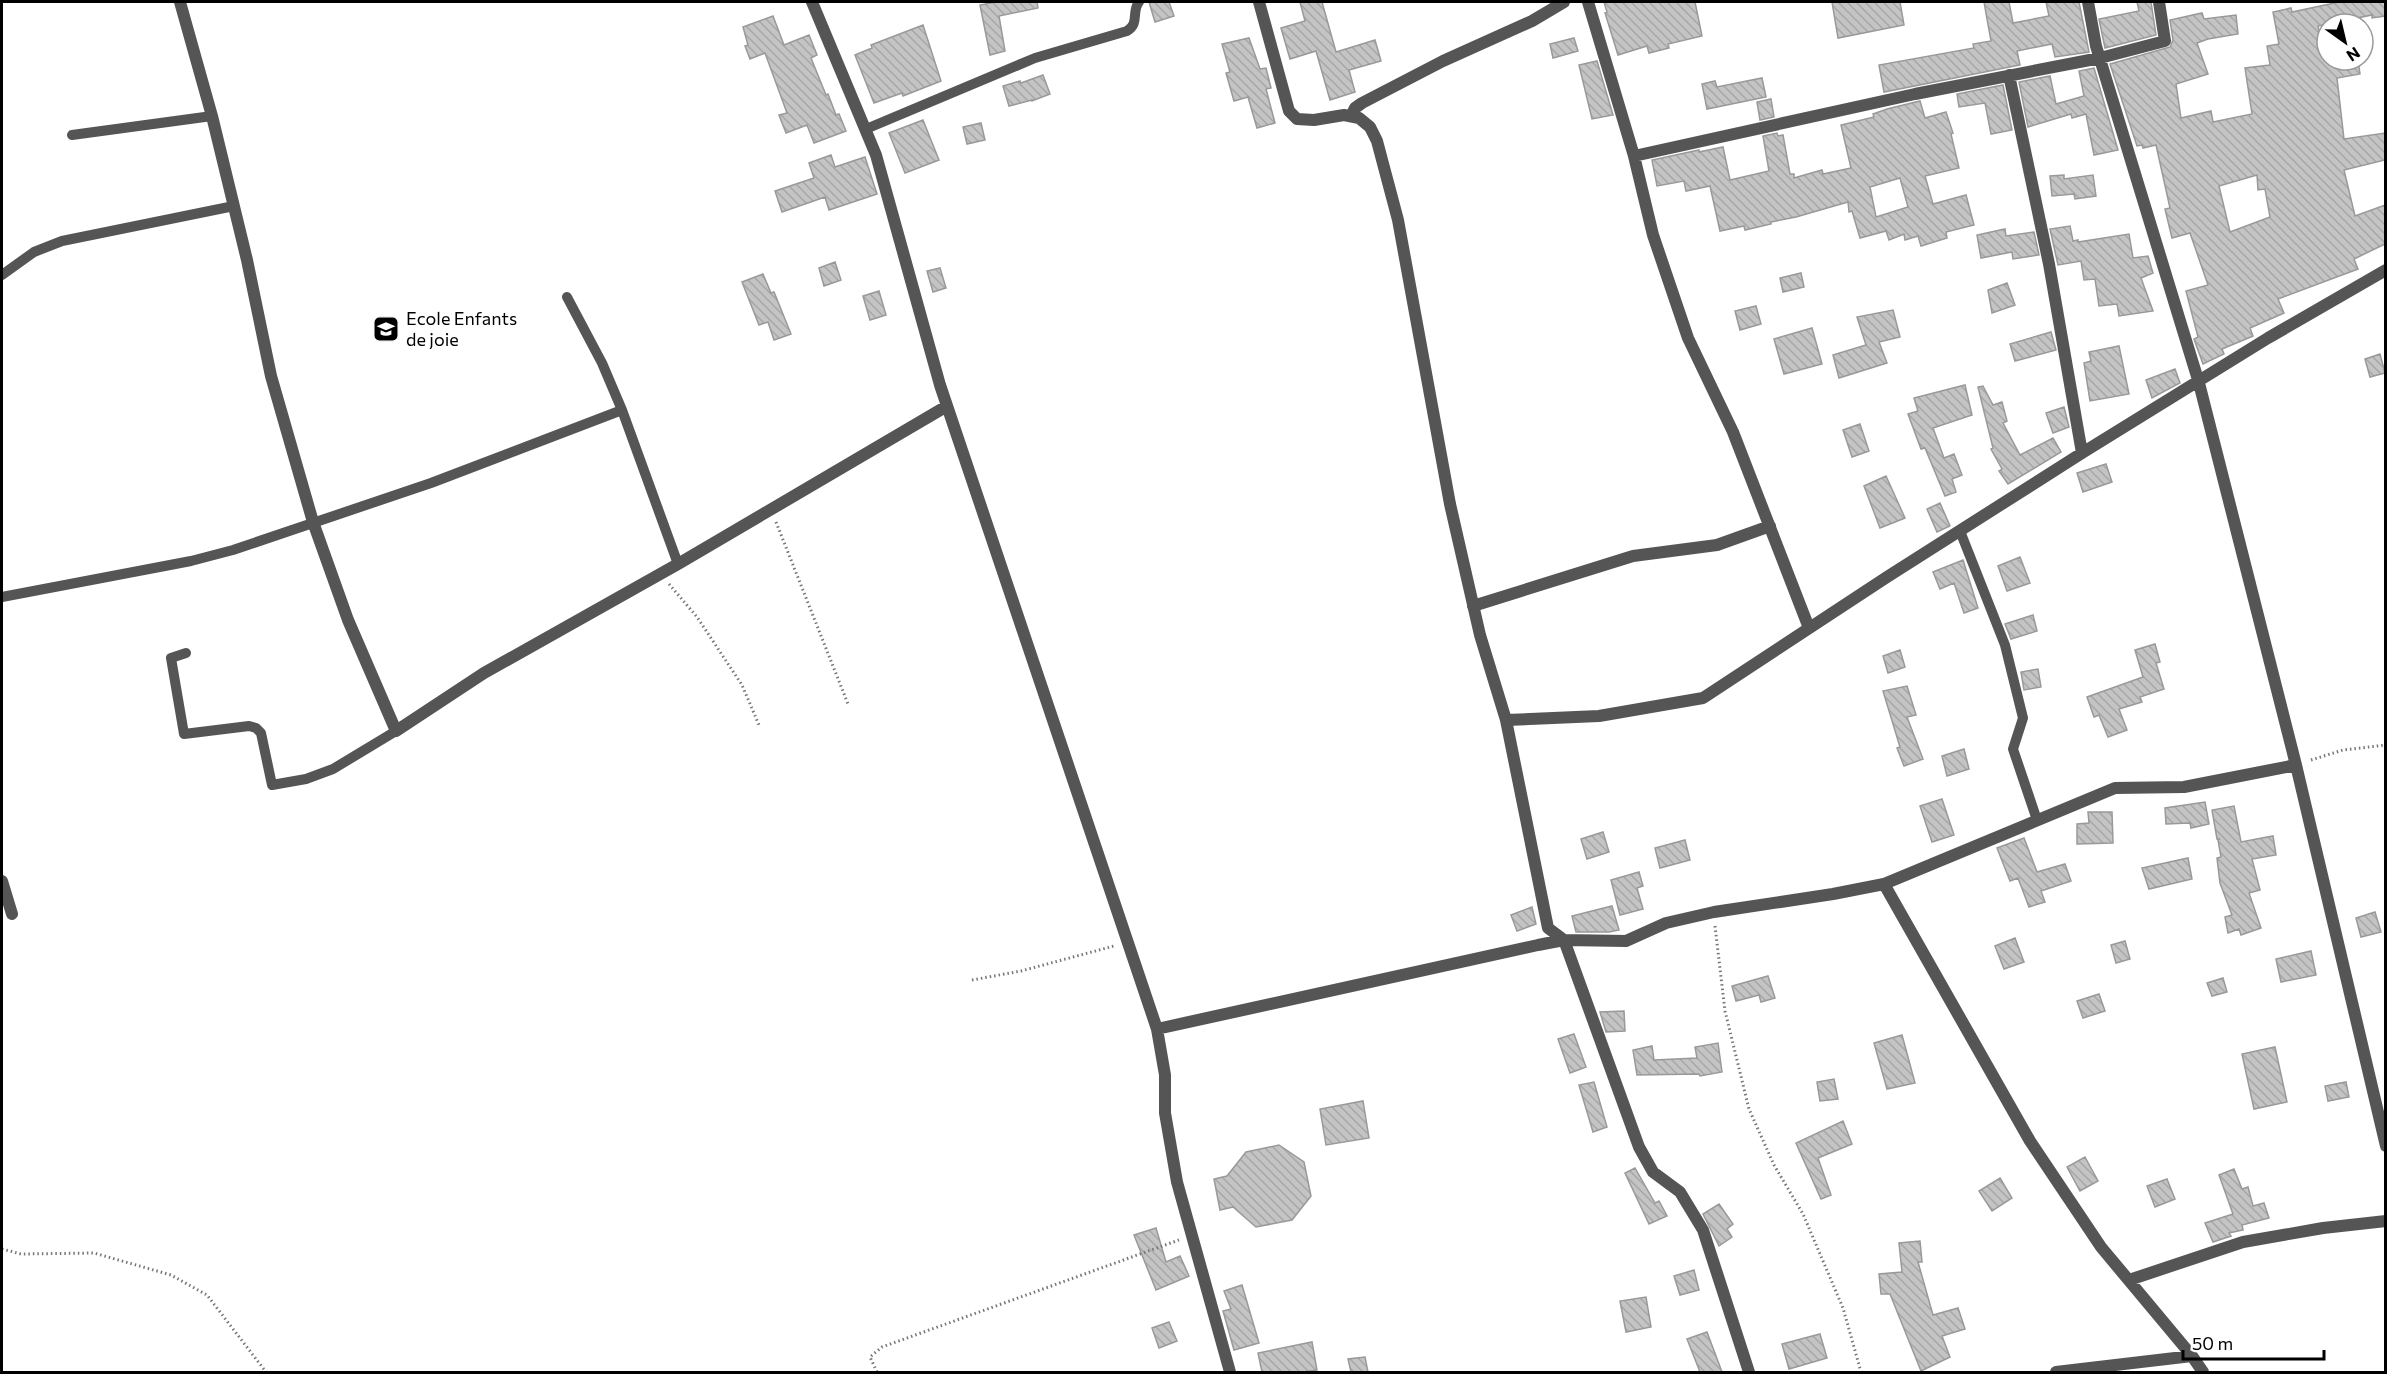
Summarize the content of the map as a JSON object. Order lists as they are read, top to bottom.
{
  "places": {
    "school or university": ["Ecole Enfants de joie"]
  },
  "scale_bar": "50 m",
  "north": "bottom right"
}
